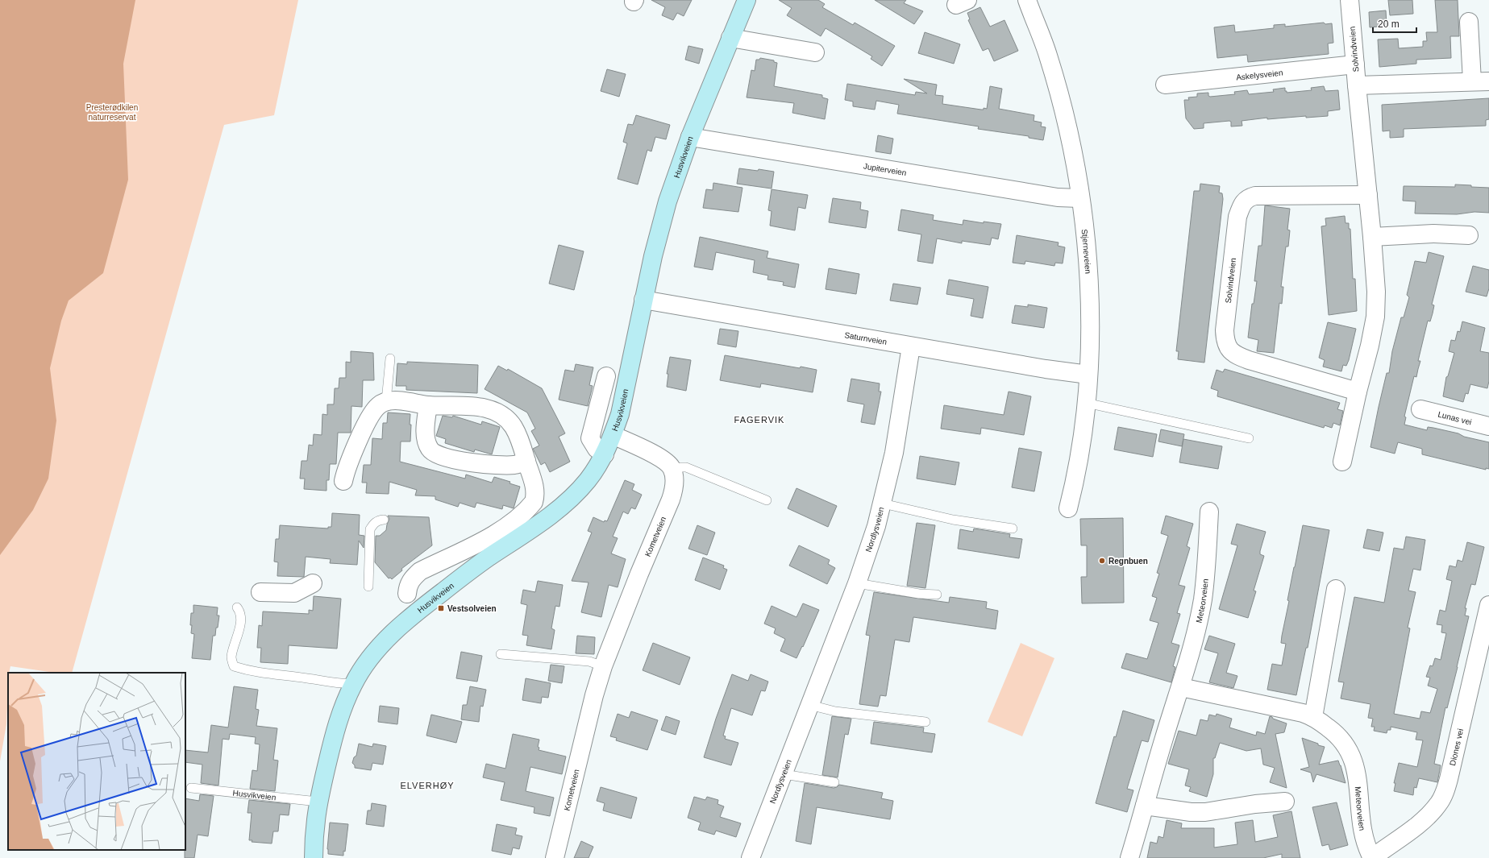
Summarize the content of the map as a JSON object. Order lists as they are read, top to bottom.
{
  "streets": {
    "main road": ["Husvikveien"],
    "street": [
      "Solvindveien",
      "Askelysveien",
      "Jupiterveien",
      "Stjerneveien",
      "Saturnveien",
      "Lunas vei",
      "Nordlysveien",
      "Kometveien",
      "Meteorveien",
      "Diones vei"
    ]
  },
  "crossings": [
    ["Solvindveien", "Askelysveien"],
    ["Husvikveien", "Jupiterveien"],
    ["Husvikveien", "Saturnveien"],
    ["Jupiterveien", "Stjerneveien"],
    ["Stjerneveien", "Saturnveien"],
    ["Saturnveien", "Nordlysveien"],
    ["Meteorveien", "Diones vei"]
  ],
  "districts": ["FAGERVIK", "ELVERHØY"],
  "parks": ["Presterødkilen naturreservat"],
  "places": {
    "other": ["Regnbuen"],
    "transit": ["Vestsolveien"]
  },
  "scale_bar": "20 m"
}
